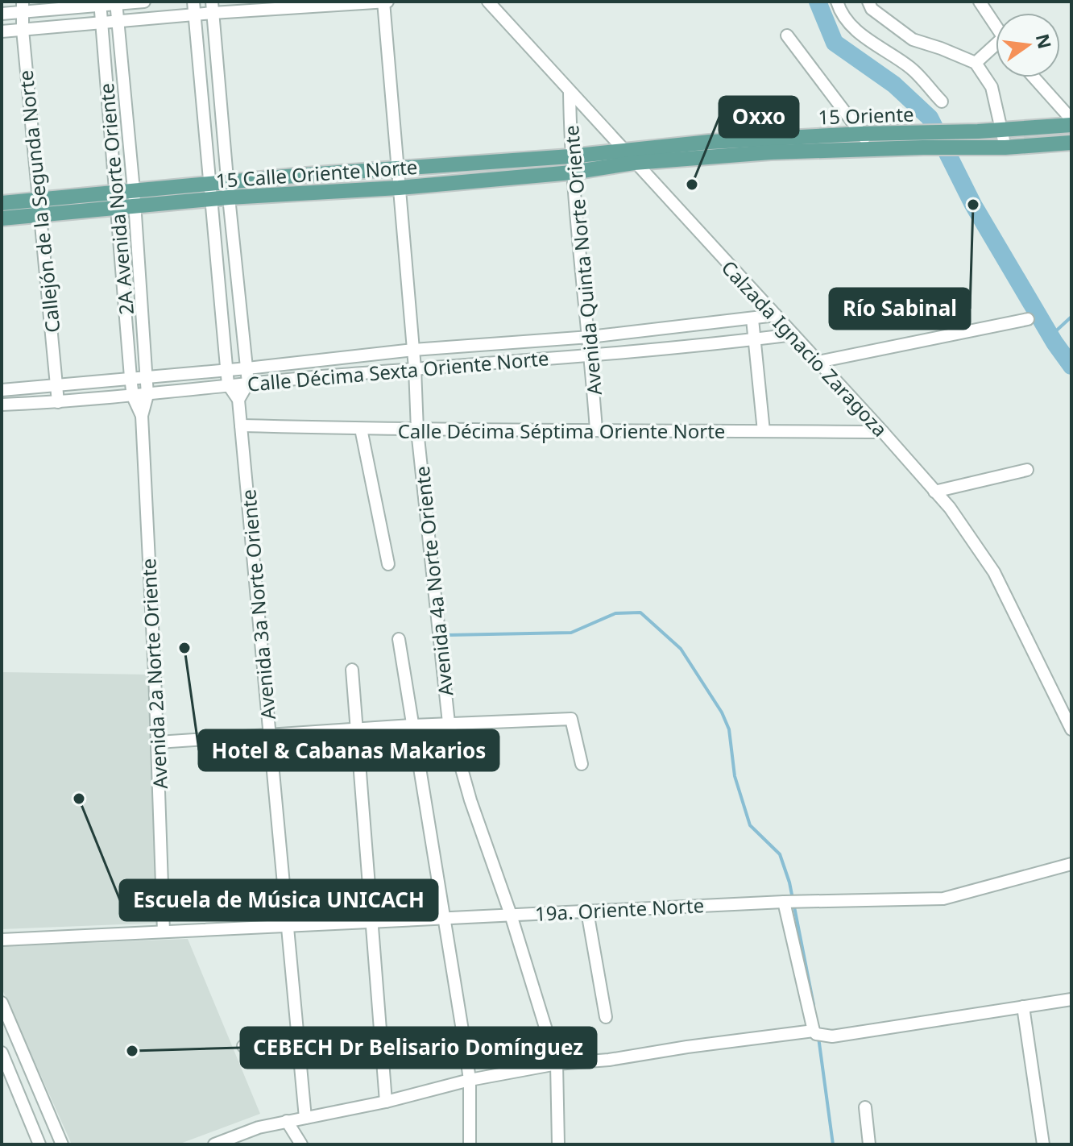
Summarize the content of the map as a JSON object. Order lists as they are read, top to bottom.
{
  "streets": {
    "main road": ["15 Oriente", "15 Calle Oriente Norte"],
    "street": [
      "2A Avenida Norte Oriente",
      "Callejón de la Segunda Norte",
      "Avenida Quinta Norte Oriente",
      "Calzada Ignacio Zaragoza",
      "Calle Décima Sexta Oriente Norte",
      "Calle Décima Séptima Oriente Norte",
      "Avenida 4a Norte Oriente",
      "Avenida 3a Norte Oriente",
      "Avenida 2a Norte Oriente",
      "19a. Oriente Norte"
    ]
  },
  "crossings": [
    ["15 Oriente", "15 Calle Oriente Norte"],
    ["15 Oriente", "Calzada Ignacio Zaragoza"],
    ["15 Calle Oriente Norte", "2A Avenida Norte Oriente"],
    ["15 Calle Oriente Norte", "Callejón de la Segunda Norte"],
    ["15 Calle Oriente Norte", "Avenida Quinta Norte Oriente"],
    ["15 Calle Oriente Norte", "Calzada Ignacio Zaragoza"],
    ["15 Calle Oriente Norte", "Avenida 4a Norte Oriente"],
    ["2A Avenida Norte Oriente", "Calle Décima Sexta Oriente Norte"],
    ["2A Avenida Norte Oriente", "Avenida 2a Norte Oriente"],
    ["Callejón de la Segunda Norte", "Calle Décima Sexta Oriente Norte"],
    ["Avenida Quinta Norte Oriente", "Calzada Ignacio Zaragoza"],
    ["Avenida Quinta Norte Oriente", "Calle Décima Sexta Oriente Norte"],
    ["Avenida Quinta Norte Oriente", "Calle Décima Séptima Oriente Norte"],
    ["Calzada Ignacio Zaragoza", "Calle Décima Sexta Oriente Norte"],
    ["Calzada Ignacio Zaragoza", "Calle Décima Séptima Oriente Norte"],
    ["Calle Décima Sexta Oriente Norte", "Avenida 4a Norte Oriente"],
    ["Calle Décima Sexta Oriente Norte", "Avenida 3a Norte Oriente"],
    ["Calle Décima Sexta Oriente Norte", "Avenida 2a Norte Oriente"],
    ["Calle Décima Séptima Oriente Norte", "Avenida 4a Norte Oriente"],
    ["Calle Décima Séptima Oriente Norte", "Avenida 3a Norte Oriente"],
    ["Avenida 4a Norte Oriente", "19a. Oriente Norte"],
    ["Avenida 3a Norte Oriente", "19a. Oriente Norte"],
    ["Avenida 2a Norte Oriente", "19a. Oriente Norte"]
  ],
  "places": [
    "Oxxo",
    "Río Sabinal",
    "Hotel & Cabanas Makarios",
    "Escuela de Música UNICACH",
    "CEBECH Dr Belisario Domínguez"
  ],
  "north": "right"
}
